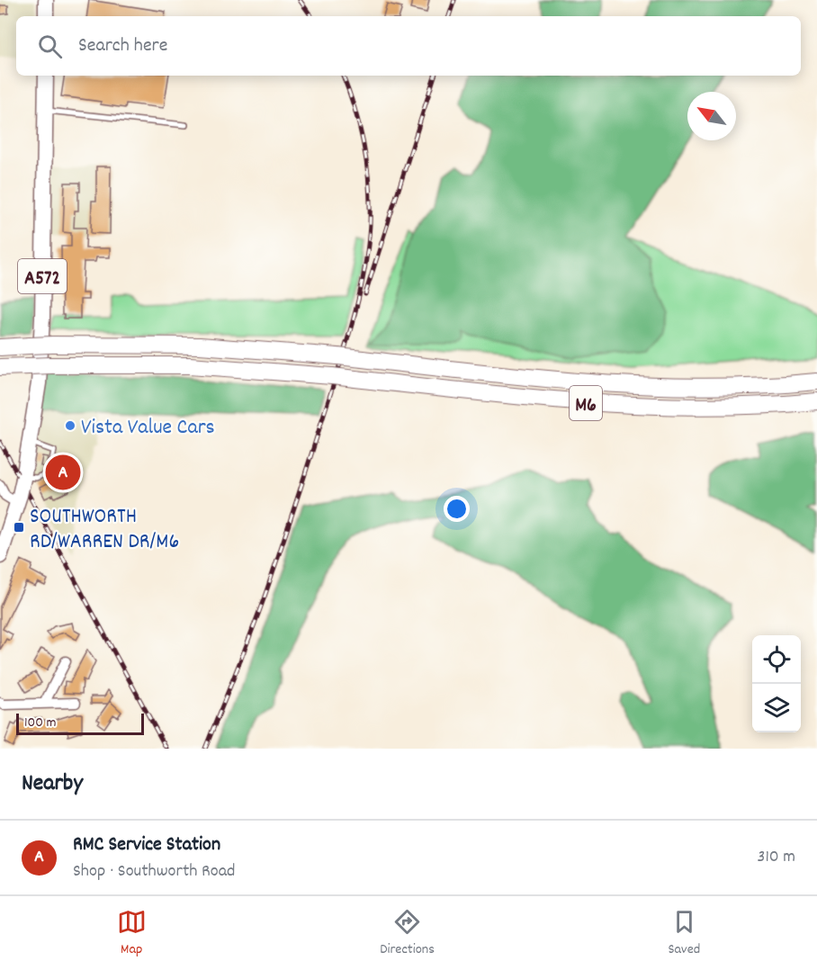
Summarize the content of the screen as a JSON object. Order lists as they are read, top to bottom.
{
  "streets": {
    "highway": ["M6"],
    "main road": ["A572"]
  },
  "places": {
    "other": ["Vista Value Cars"],
    "transit": ["SOUTHWORTH RD/WARREN DR/M6"]
  },
  "scale_bar": "100 m",
  "north": "top left",
  "page": {
    "search": "Search here",
    "pins": "A",
    "scale": "100 m",
    "heading": "Nearby",
    "list": [
      {
        "mark": "A",
        "name": "RMC Service Station",
        "note": "Shop · Southworth Road",
        "value": "310 m"
      }
    ],
    "nav": ["Map", "Directions", "Saved"]
  }
}
